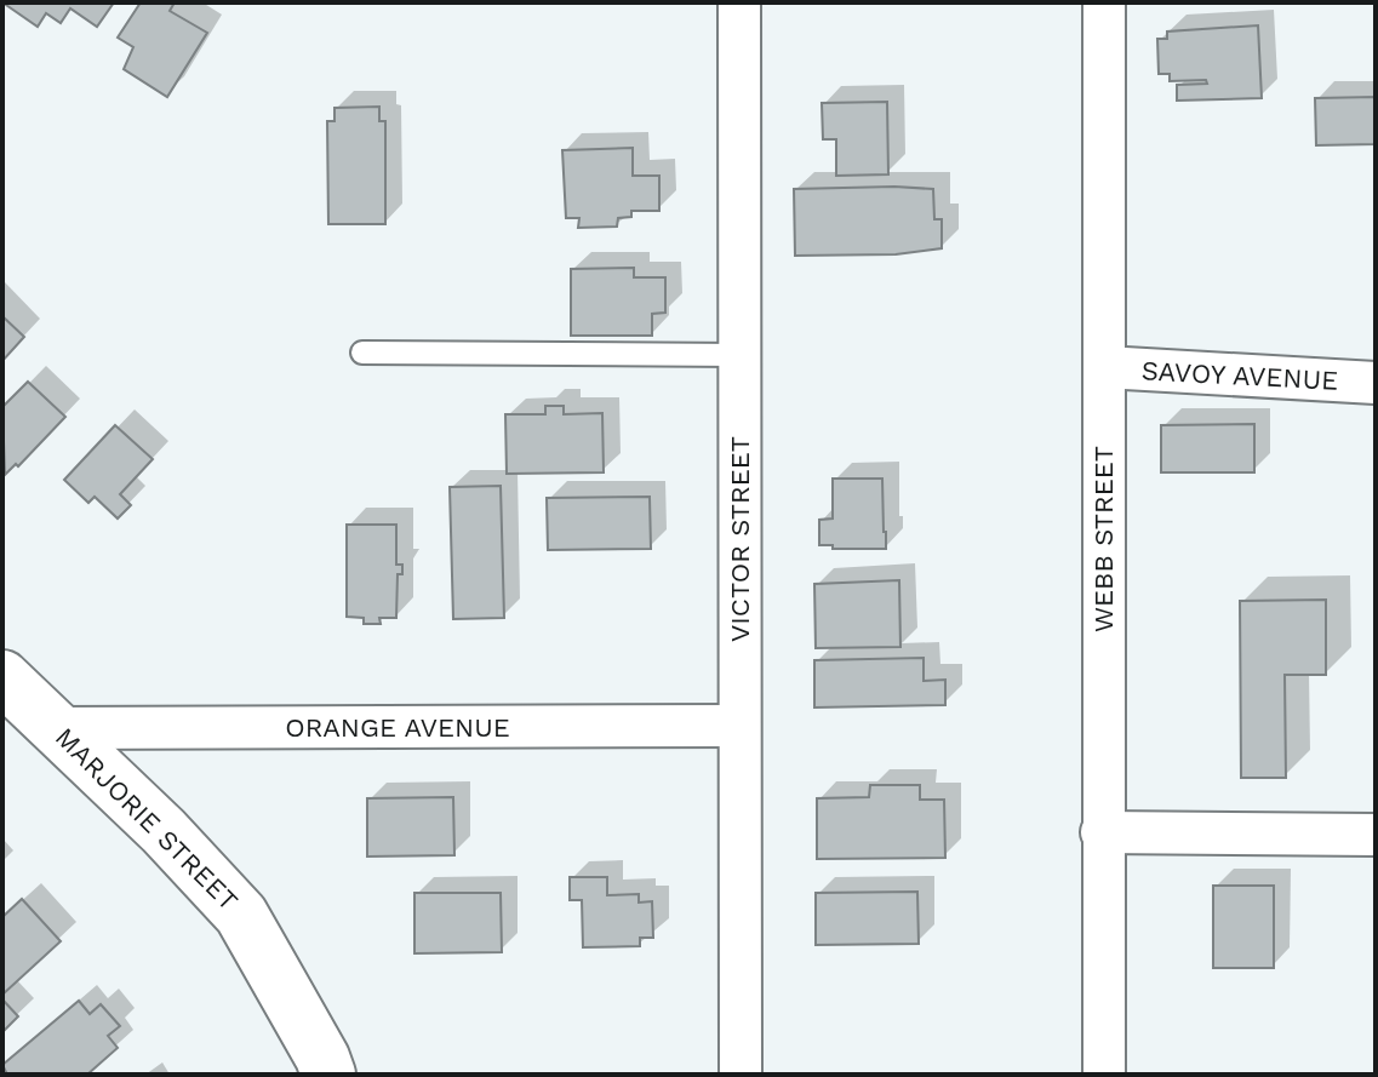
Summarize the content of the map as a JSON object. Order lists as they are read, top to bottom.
{
  "streets": {
    "street": [
      "SAVOY AVENUE",
      "VICTOR STREET",
      "WEBB STREET",
      "ORANGE AVENUE",
      "MARJORIE STREET"
    ]
  },
  "crossings": [
    ["SAVOY AVENUE", "WEBB STREET"],
    ["VICTOR STREET", "ORANGE AVENUE"],
    ["ORANGE AVENUE", "MARJORIE STREET"]
  ]
}
